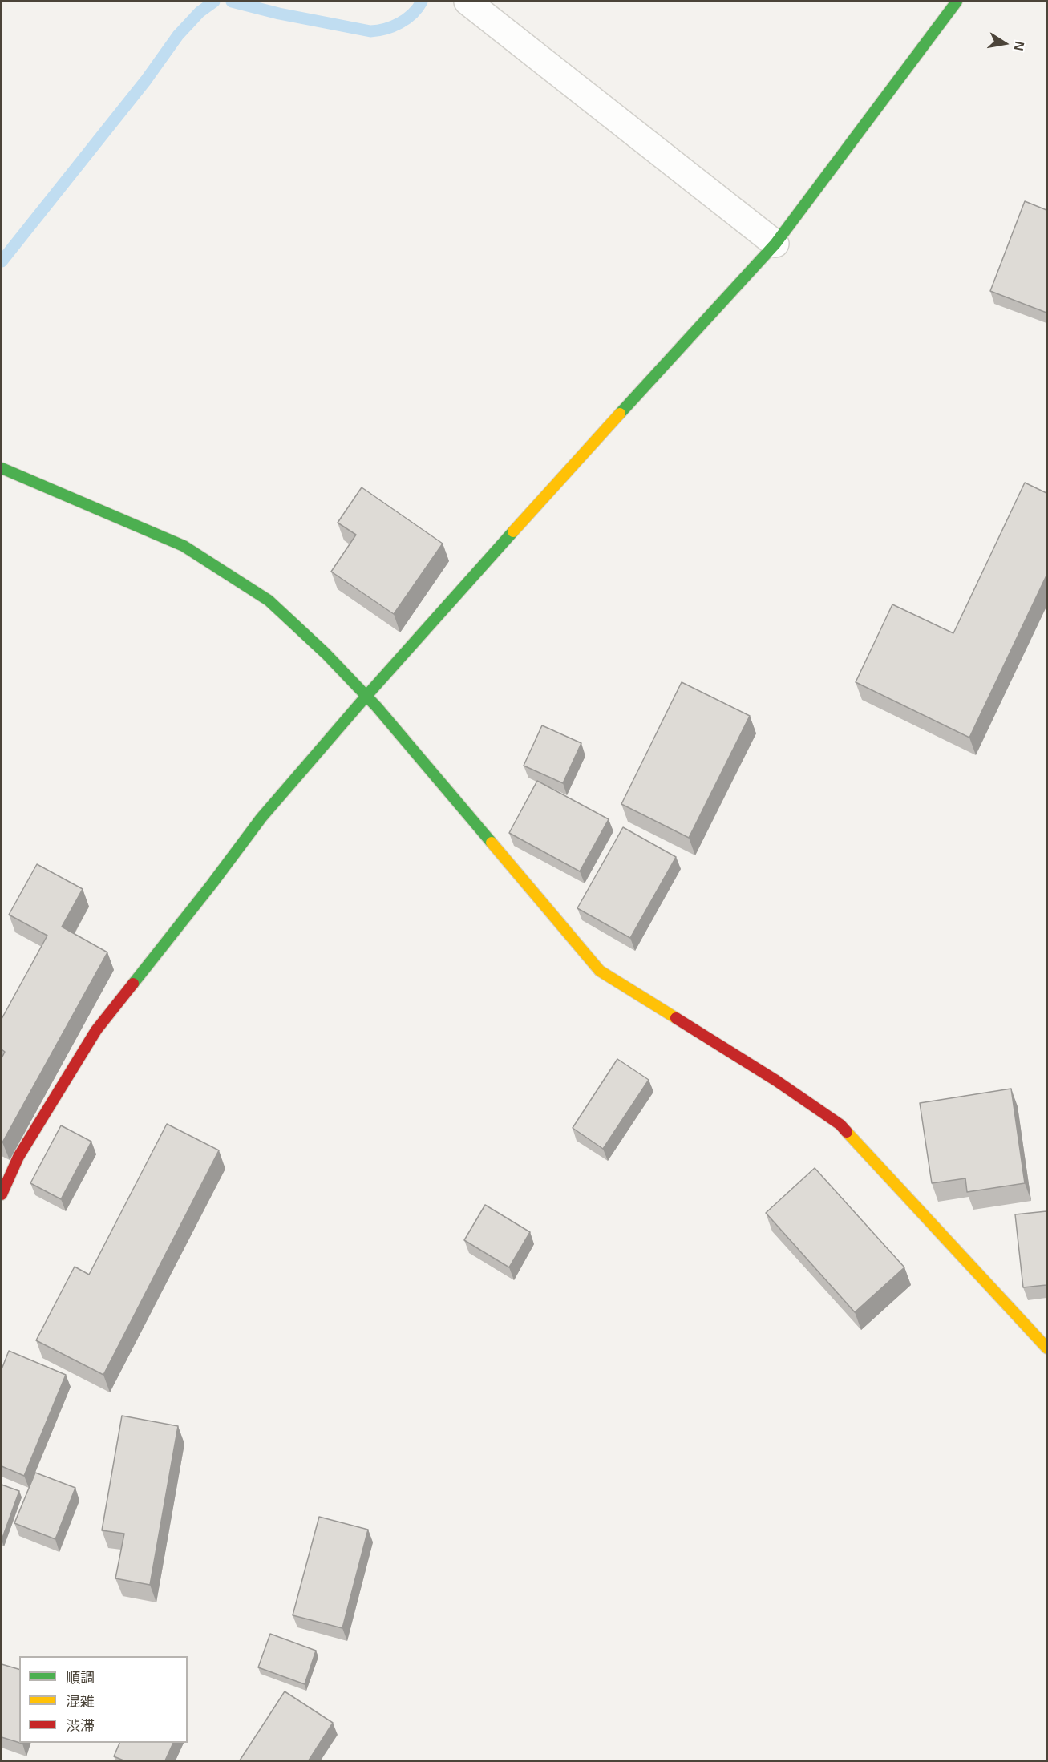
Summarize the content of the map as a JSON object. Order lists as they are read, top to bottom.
{
  "legend": ["順調", "混雑", "渋滞"],
  "north": "right"
}
